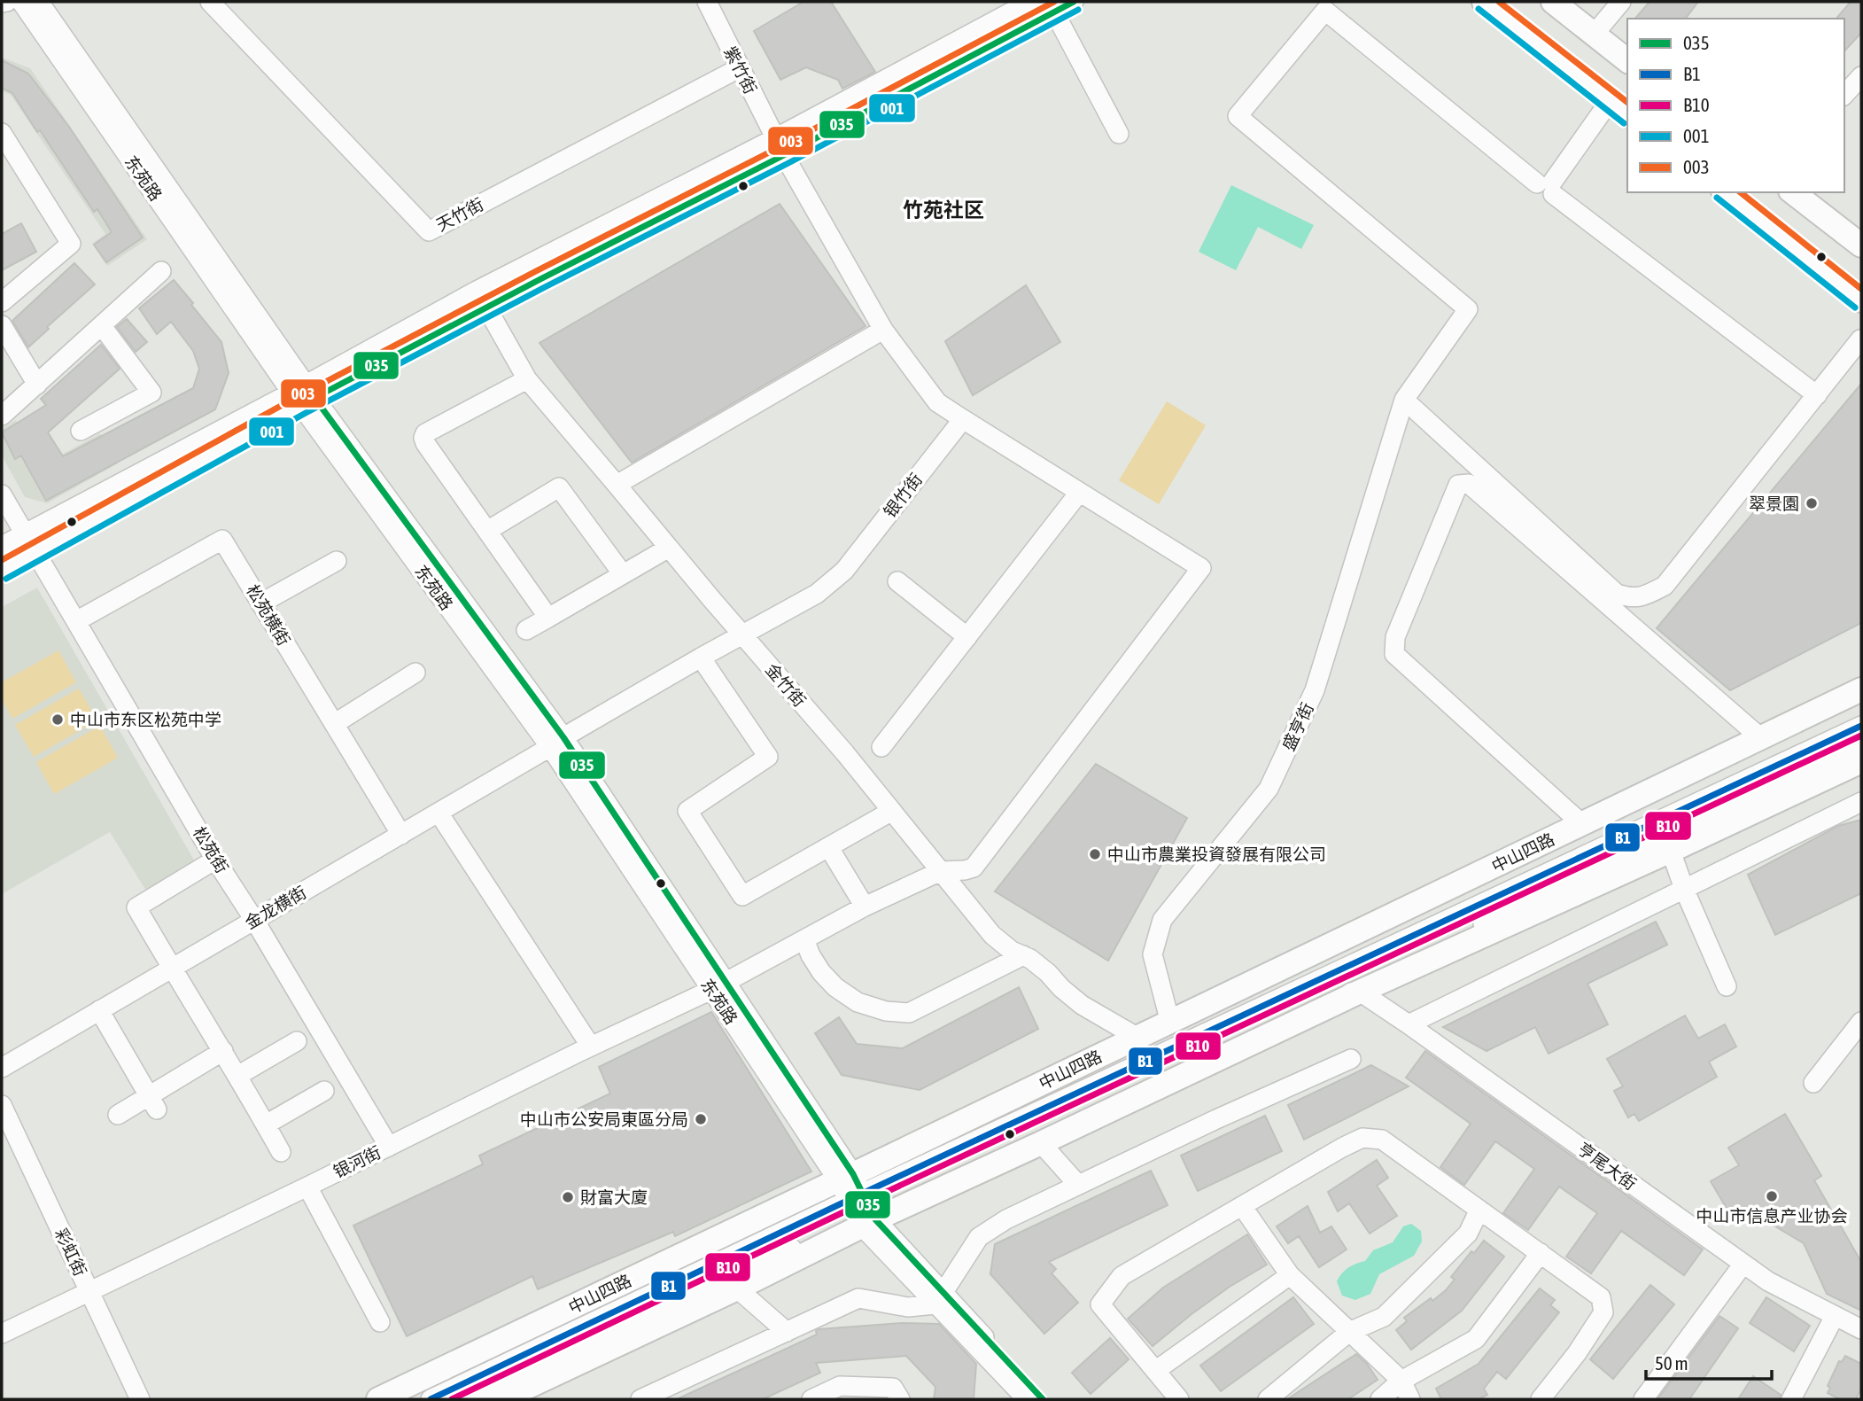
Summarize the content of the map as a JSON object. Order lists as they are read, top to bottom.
{
  "streets": {
    "main road": ["中山四路"],
    "street": [
      "紫竹街",
      "东苑路",
      "天竹街",
      "银竹街",
      "松苑横街",
      "金竹街",
      "盛亨街",
      "松苑街",
      "金龙横街",
      "银河街",
      "亨尾大街",
      "彩虹街"
    ]
  },
  "crossings": [
    ["紫竹街", "天竹街"],
    ["东苑路", "银竹街"],
    ["东苑路", "中山四路"],
    ["东苑路", "金龙横街"],
    ["东苑路", "银河街"],
    ["银竹街", "金竹街"],
    ["银竹街", "金龙横街"],
    ["松苑横街", "松苑街"],
    ["松苑横街", "金龙横街"],
    ["金竹街", "中山四路"],
    ["金竹街", "银河街"],
    ["盛亨街", "中山四路"],
    ["松苑街", "金龙横街"],
    ["松苑街", "银河街"],
    ["中山四路", "亨尾大街"],
    ["银河街", "彩虹街"]
  ],
  "districts": ["竹苑社区"],
  "places": [
    "翠景園",
    "中山市东区松苑中学",
    "中山市農業投資發展有限公司",
    "中山市公安局東區分局",
    "中山市信息产业协会",
    "財富大廈"
  ],
  "lines": [
    "transit line 035",
    "transit line 003",
    "transit line 001",
    "transit line B1",
    "transit line B10"
  ],
  "legend": [
    "035",
    "B1",
    "B10",
    "001",
    "003"
  ],
  "scale_bar": "50 m"
}
